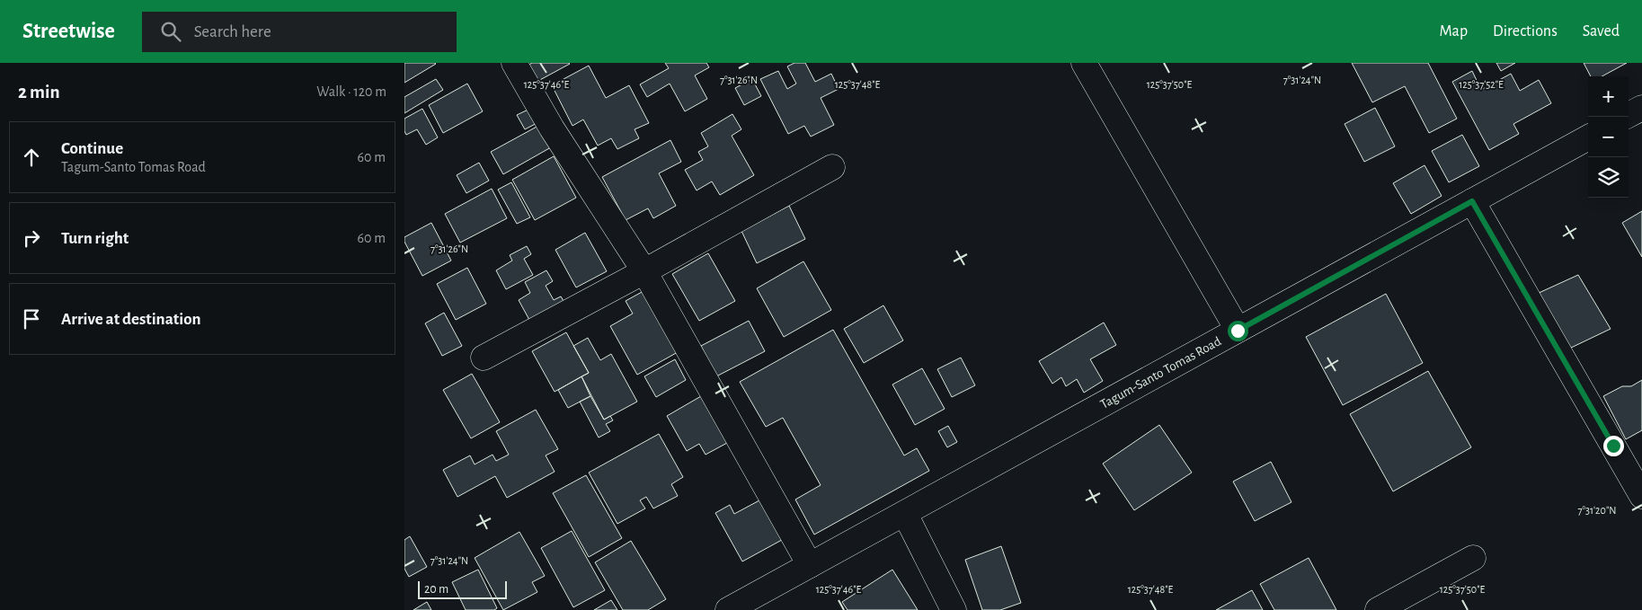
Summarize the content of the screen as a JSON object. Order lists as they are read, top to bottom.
{
  "streets": {
    "street": ["Tagum-Santo Tomas Road"]
  },
  "scale_bar": "20 m",
  "page": {
    "header": "Streetwise",
    "search": "Search here",
    "nav": ["Map", "Directions", "Saved"],
    "heading": ["2 min", "Walk · 120 m"],
    "map_buttons": ["+", "−"],
    "list": [
      ["Continue", "Tagum-Santo Tomas Road", "60 m"],
      ["Turn right", "60 m"],
      "Arrive at destination"
    ],
    "scale": "20 m"
  },
  "coordinates": [
    "7°31'26\"N",
    "7°31'24\"N",
    "125°37'46\"E",
    "125°37'48\"E",
    "125°37'50\"E",
    "125°37'52\"E",
    "7°31'20\"N"
  ]
}
